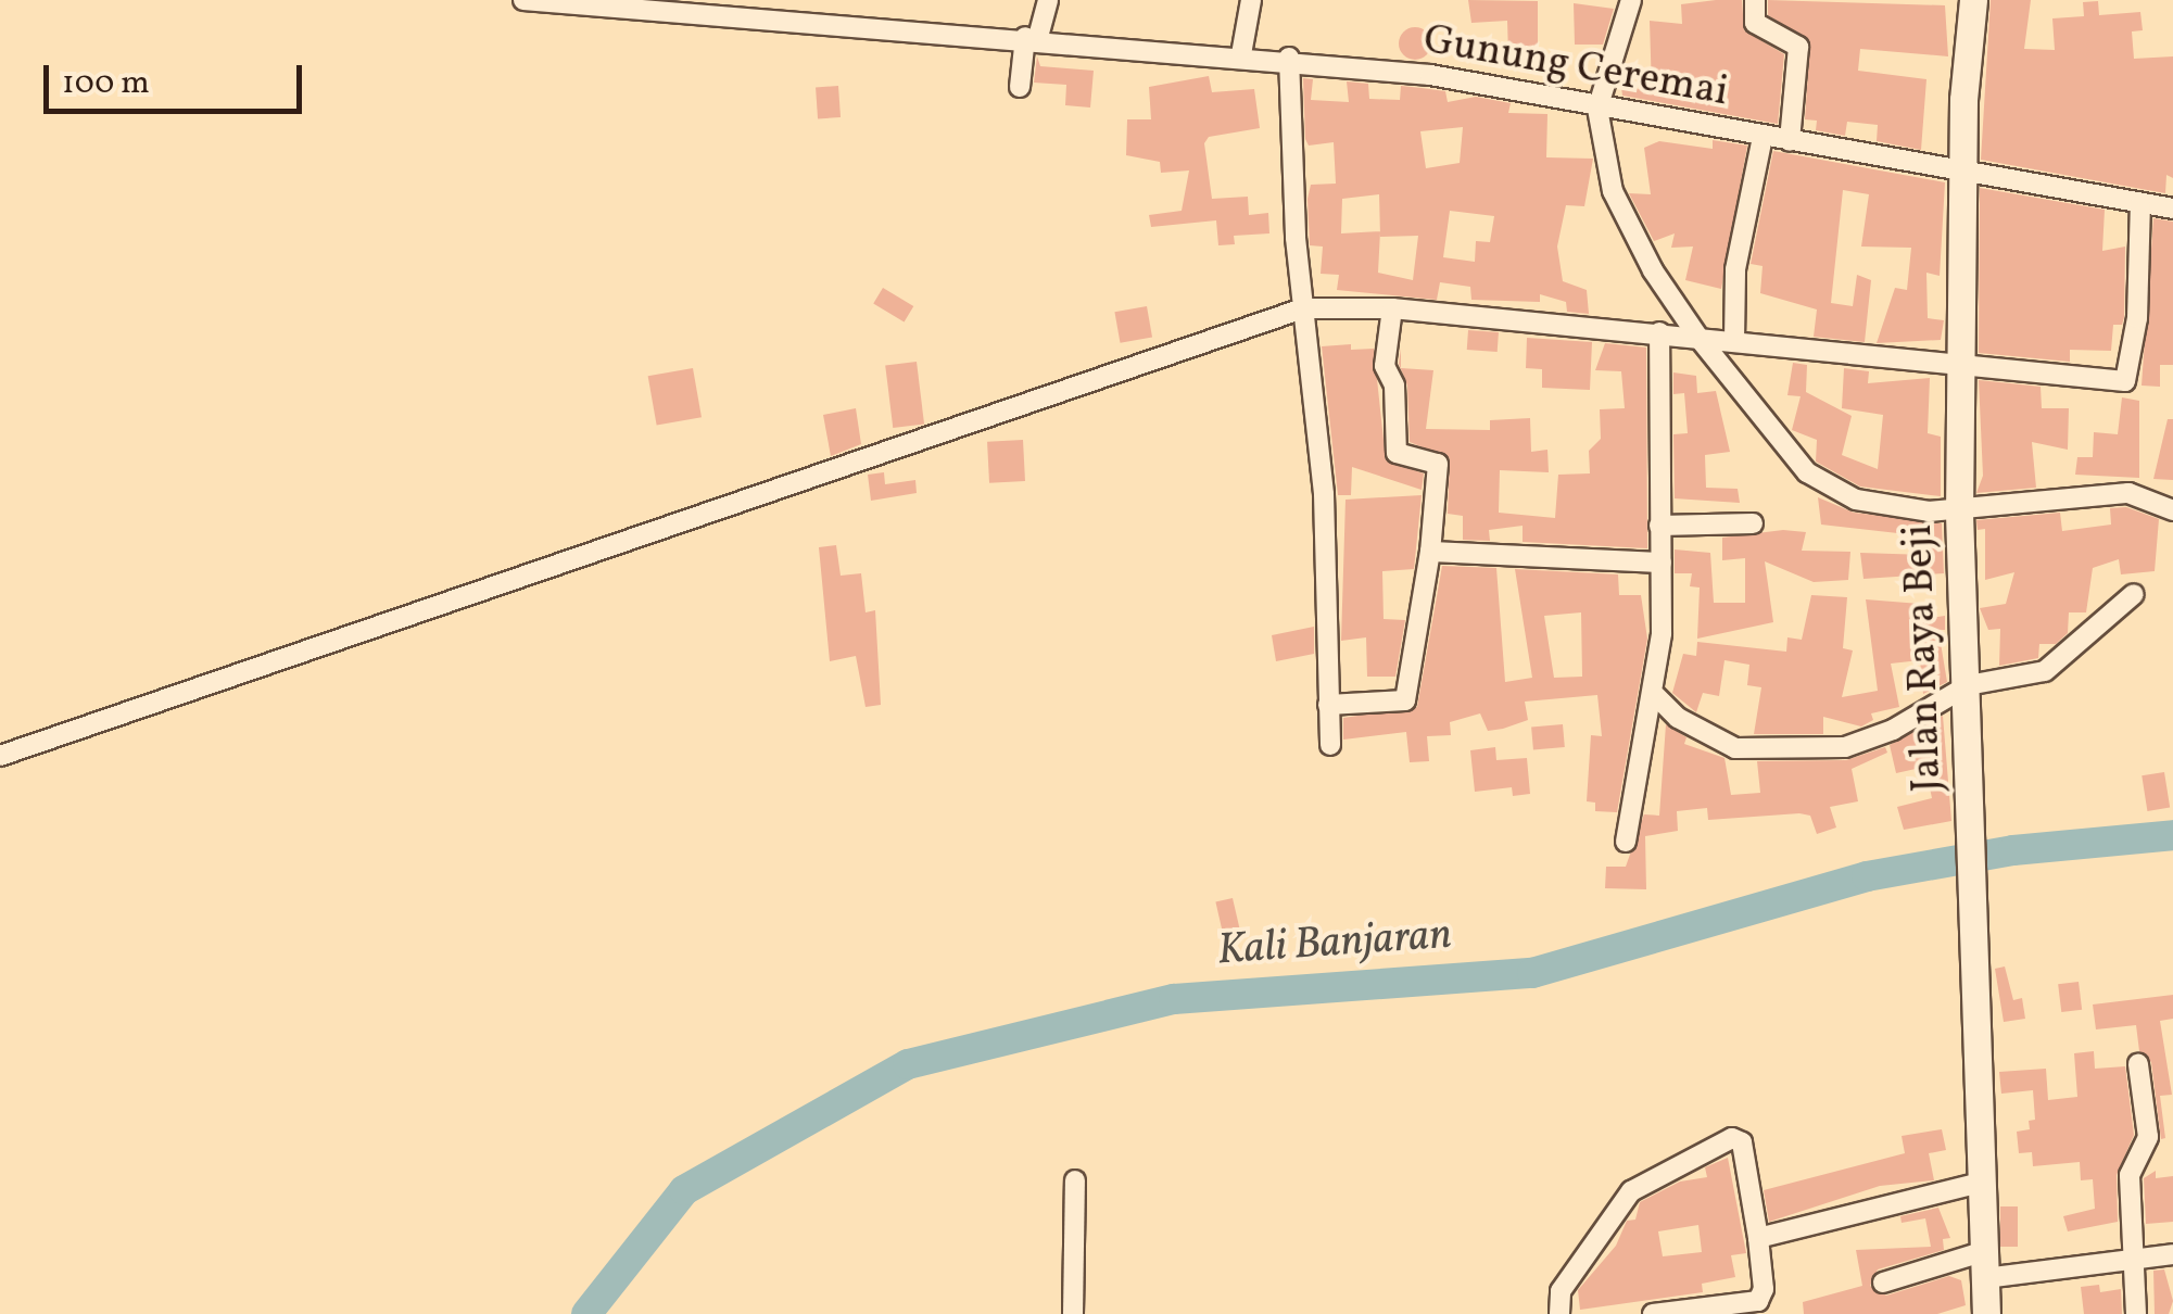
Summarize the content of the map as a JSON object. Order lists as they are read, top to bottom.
{
  "streets": {
    "street": ["Gunung Ceremai", "Jalan Raya Beji"]
  },
  "crossings": [
    ["Gunung Ceremai", "Jalan Raya Beji"]
  ],
  "water": ["Kali Banjaran"],
  "scale_bar": "100 m"
}
